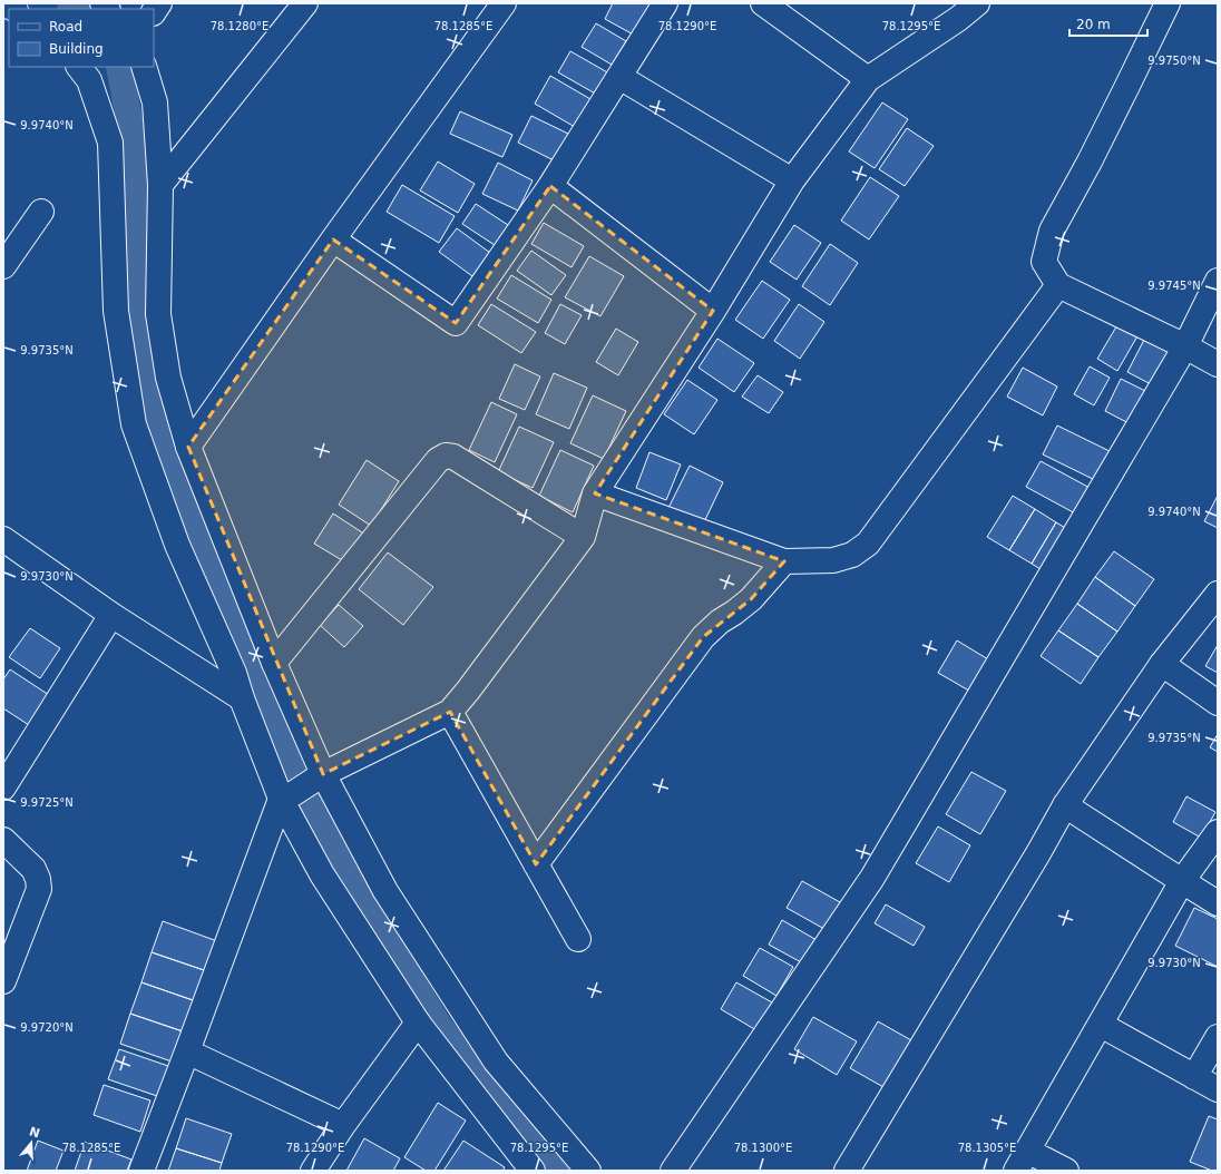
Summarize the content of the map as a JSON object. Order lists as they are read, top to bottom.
{
  "legend": ["Road", "Building"],
  "scale_bar": "20 m",
  "north": "top",
  "coordinates": [
    "78.1280°E",
    "78.1285°E",
    "78.1290°E",
    "78.1295°E",
    "9.9750°N",
    "9.9740°N",
    "9.9745°N",
    "9.9735°N",
    "9.9730°N",
    "9.9725°N",
    "9.9720°N",
    "78.1300°E",
    "78.1305°E"
  ]
}
